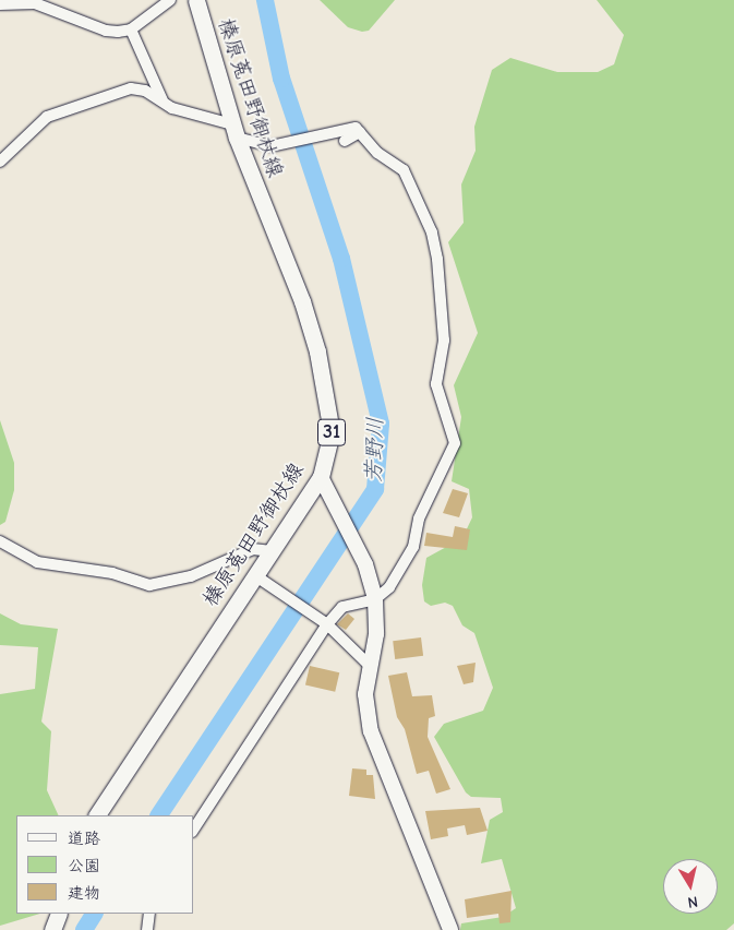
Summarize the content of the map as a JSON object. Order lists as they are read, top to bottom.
{
  "streets": {
    "main road": ["榛原菟田野御杖線", "31"]
  },
  "water": ["芳野川"],
  "legend": ["道路", "公園", "建物"],
  "north": "bottom"
}
